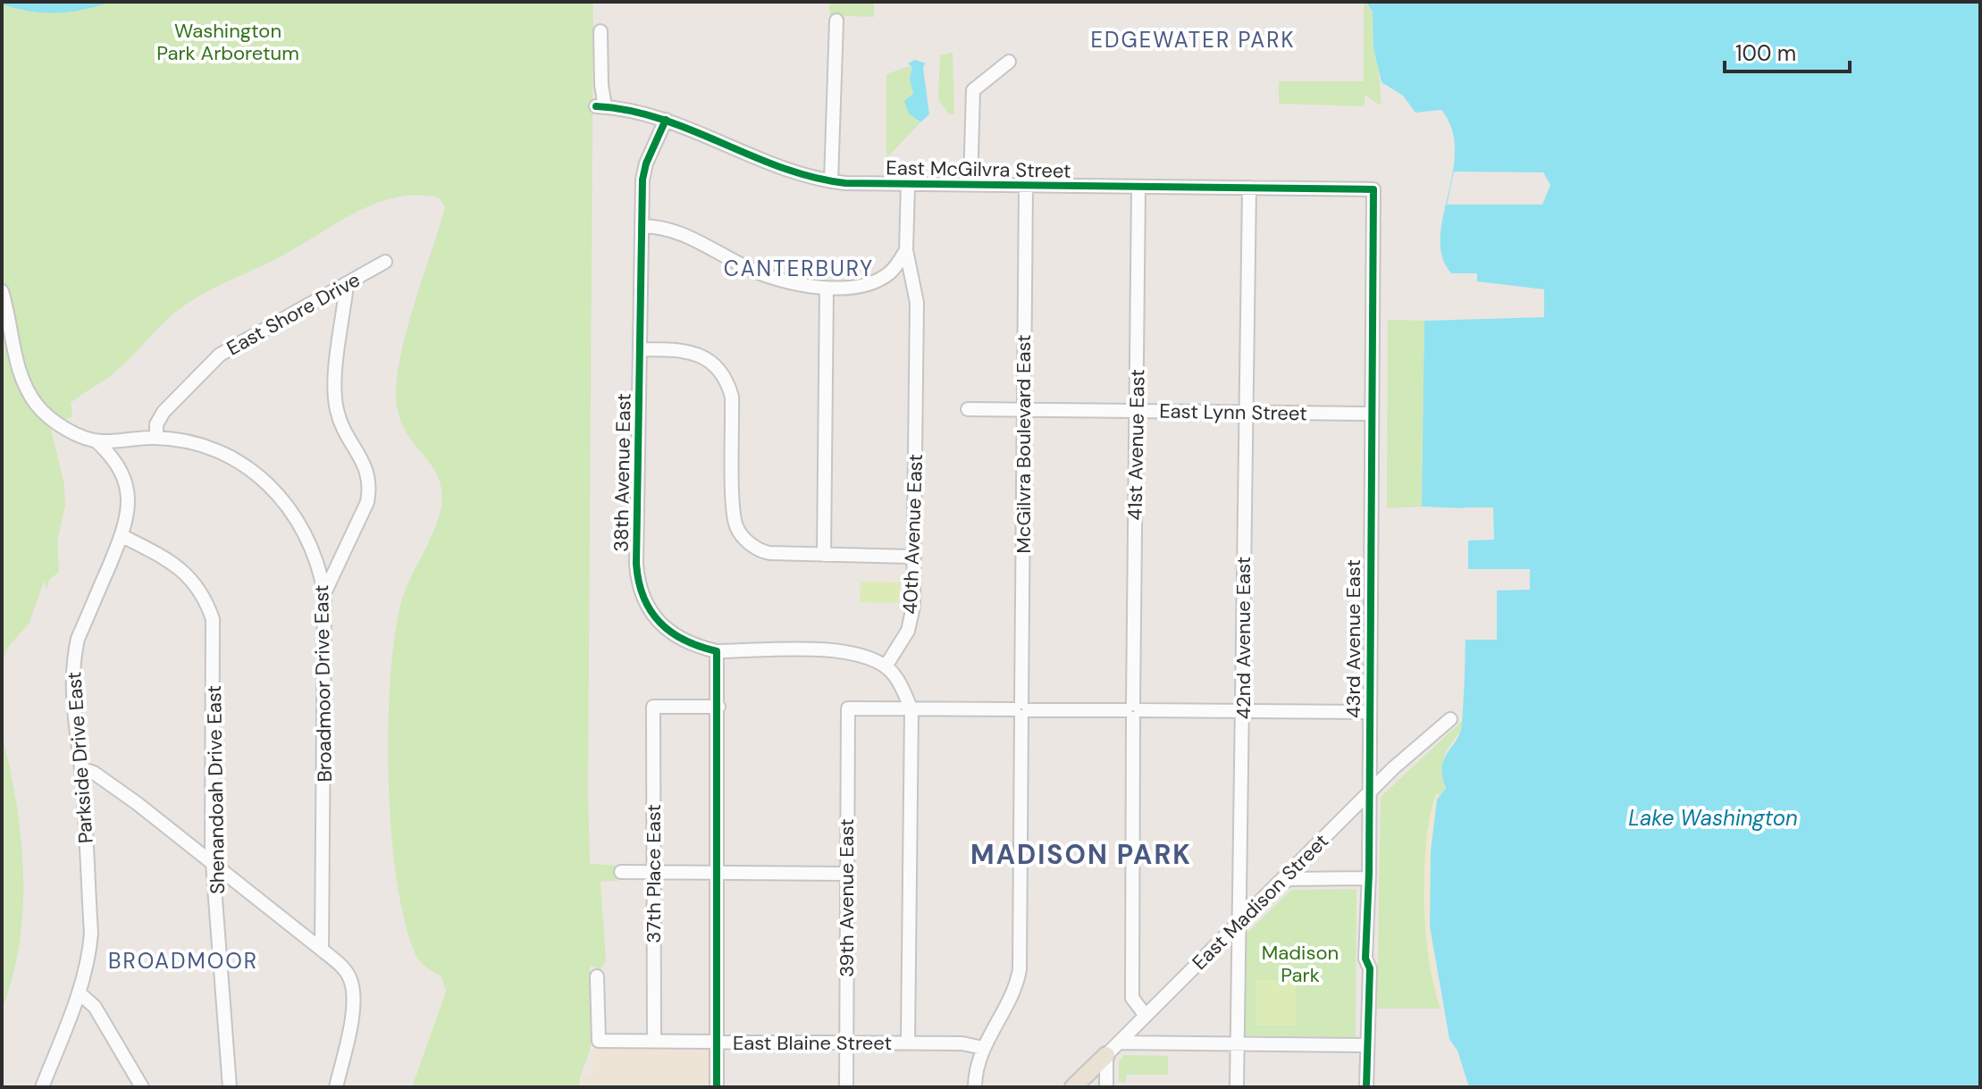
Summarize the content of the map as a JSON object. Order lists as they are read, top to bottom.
{
  "streets": {
    "main road": ["East Madison Street"],
    "street": [
      "East McGilvra Street",
      "East Shore Drive",
      "East Lynn Street",
      "McGilvra Boulevard East",
      "41st Avenue East",
      "38th Avenue East",
      "40th Avenue East",
      "42nd Avenue East",
      "43rd Avenue East",
      "Broadmoor Drive East",
      "Parkside Drive East",
      "Shenandoah Drive East",
      "37th Place East",
      "39th Avenue East",
      "East Blaine Street"
    ]
  },
  "crossings": [
    ["East McGilvra Street", "McGilvra Boulevard East"],
    ["East McGilvra Street", "41st Avenue East"],
    ["East McGilvra Street", "38th Avenue East"],
    ["East McGilvra Street", "40th Avenue East"],
    ["East McGilvra Street", "42nd Avenue East"],
    ["East McGilvra Street", "43rd Avenue East"],
    ["East Shore Drive", "Broadmoor Drive East"],
    ["East Lynn Street", "McGilvra Boulevard East"],
    ["East Lynn Street", "41st Avenue East"],
    ["East Lynn Street", "42nd Avenue East"],
    ["East Lynn Street", "43rd Avenue East"],
    ["McGilvra Boulevard East", "East Blaine Street"],
    ["41st Avenue East", "East Madison Street"],
    ["38th Avenue East", "40th Avenue East"],
    ["42nd Avenue East", "East Madison Street"],
    ["43rd Avenue East", "East Madison Street"],
    ["Broadmoor Drive East", "Parkside Drive East"],
    ["Parkside Drive East", "Shenandoah Drive East"],
    ["37th Place East", "East Blaine Street"],
    ["39th Avenue East", "East Blaine Street"]
  ],
  "districts": [
    "EDGEWATER PARK",
    "CANTERBURY",
    "MADISON PARK",
    "BROADMOOR"
  ],
  "water": ["Lake Washington"],
  "parks": ["Washington Park Arboretum", "Madison Park"],
  "scale_bar": "100 m"
}
